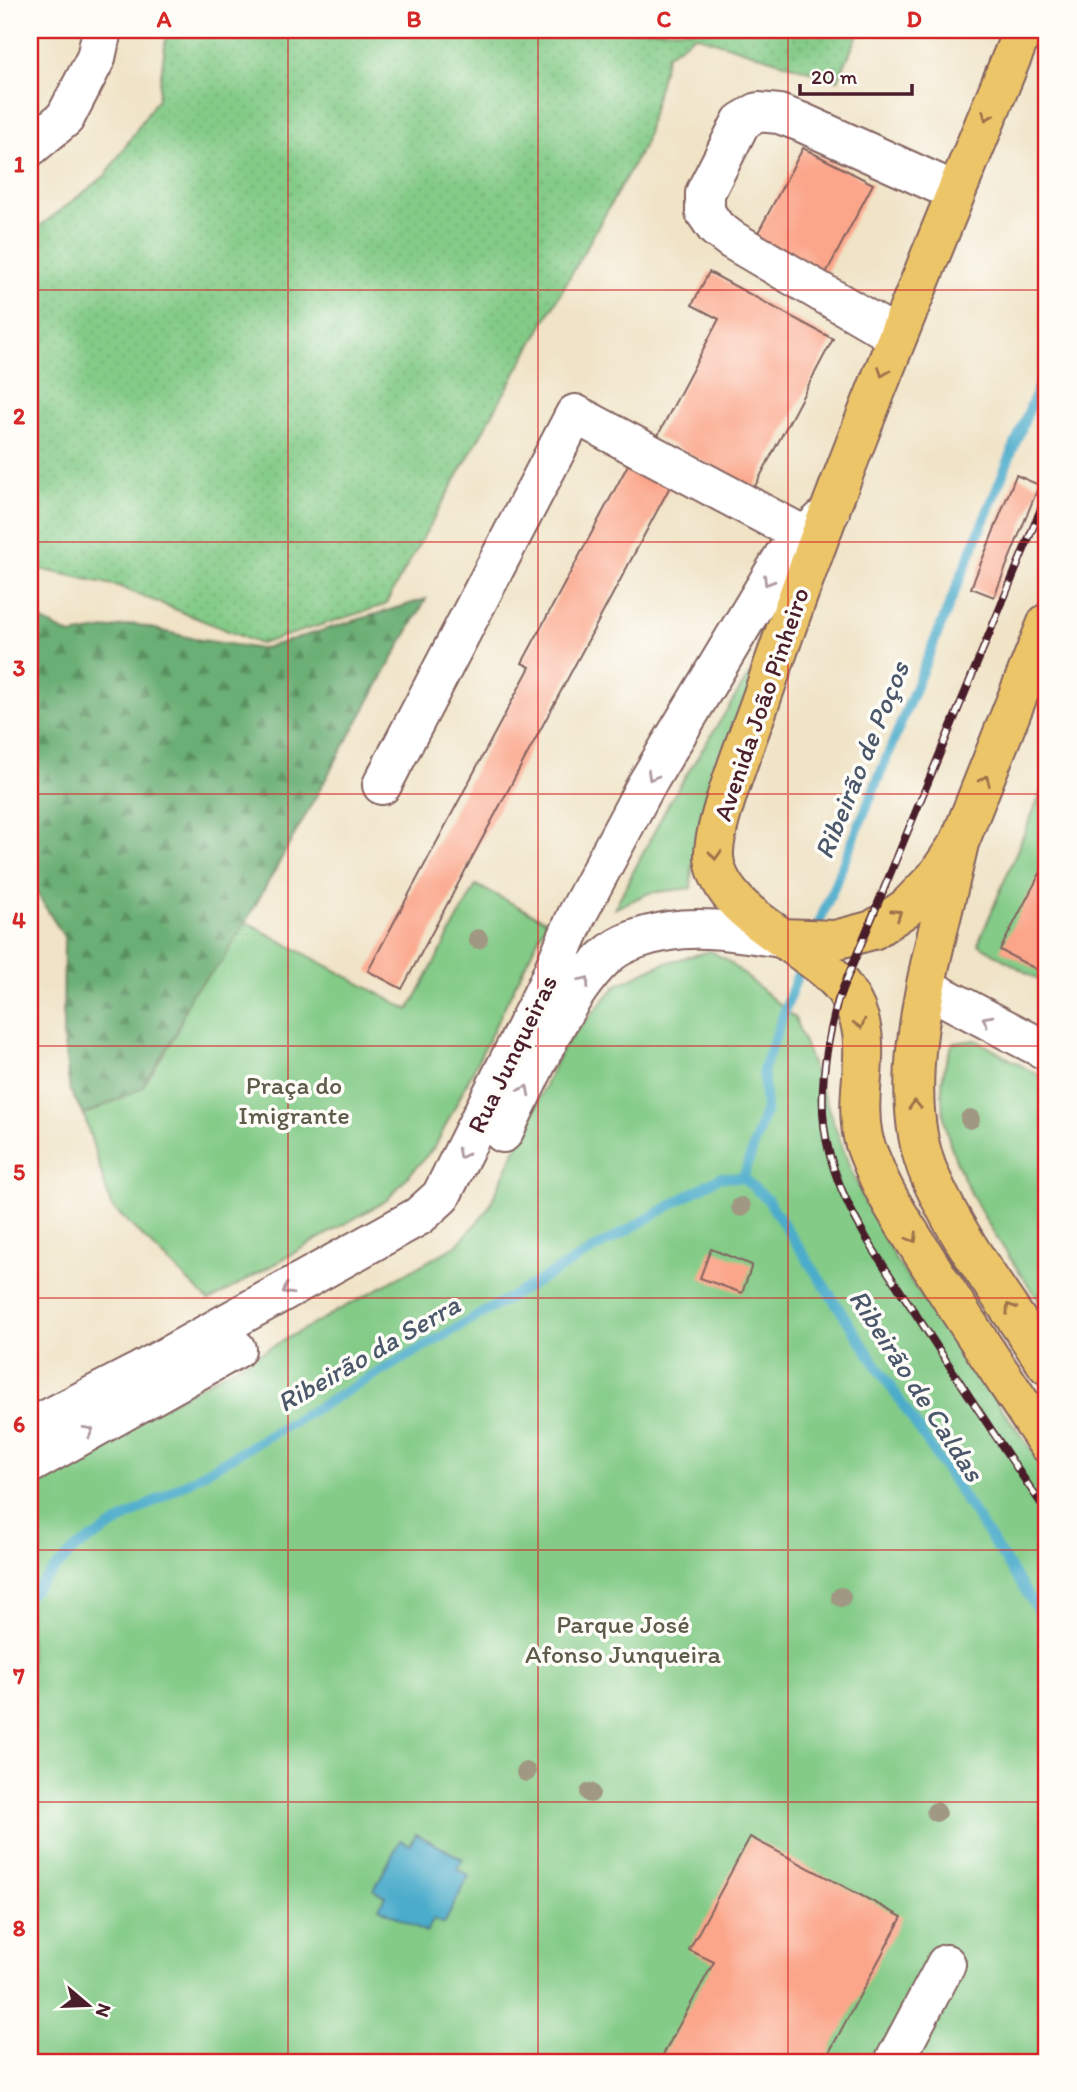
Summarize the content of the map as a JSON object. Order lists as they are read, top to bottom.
{
  "streets": {
    "main road": ["Avenida João Pinheiro"],
    "street": ["Rua Junqueiras"]
  },
  "crossings": [
    ["Avenida João Pinheiro", "Rua Junqueiras"]
  ],
  "one_way": ["Avenida João Pinheiro"],
  "water": ["Ribeirão de Poços", "Ribeirão da Serra", "Ribeirão de Caldas"],
  "parks": ["Praça do Imigrante", "Parque José Afonso Junqueira"],
  "scale_bar": "20 m",
  "north": "right",
  "grid": {
    "columns": [
      "A",
      "B",
      "C",
      "D"
    ],
    "rows": [
      "1",
      "2",
      "3",
      "4",
      "5",
      "6",
      "7",
      "8"
    ]
  }
}
